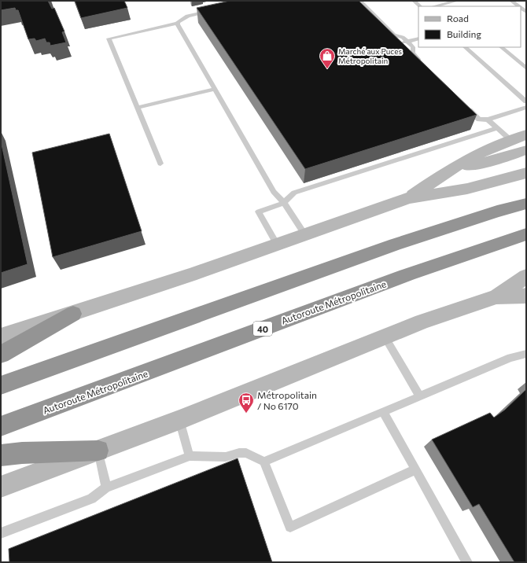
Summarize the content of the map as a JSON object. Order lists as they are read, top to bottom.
{
  "streets": {
    "highway": ["Autoroute Métropolitaine", "40"]
  },
  "places": {
    "shop": ["Marché aux Puces Métropolitain"],
    "bus stop": ["Métropolitain / No 6170"]
  },
  "legend": ["Road", "Building"]
}
